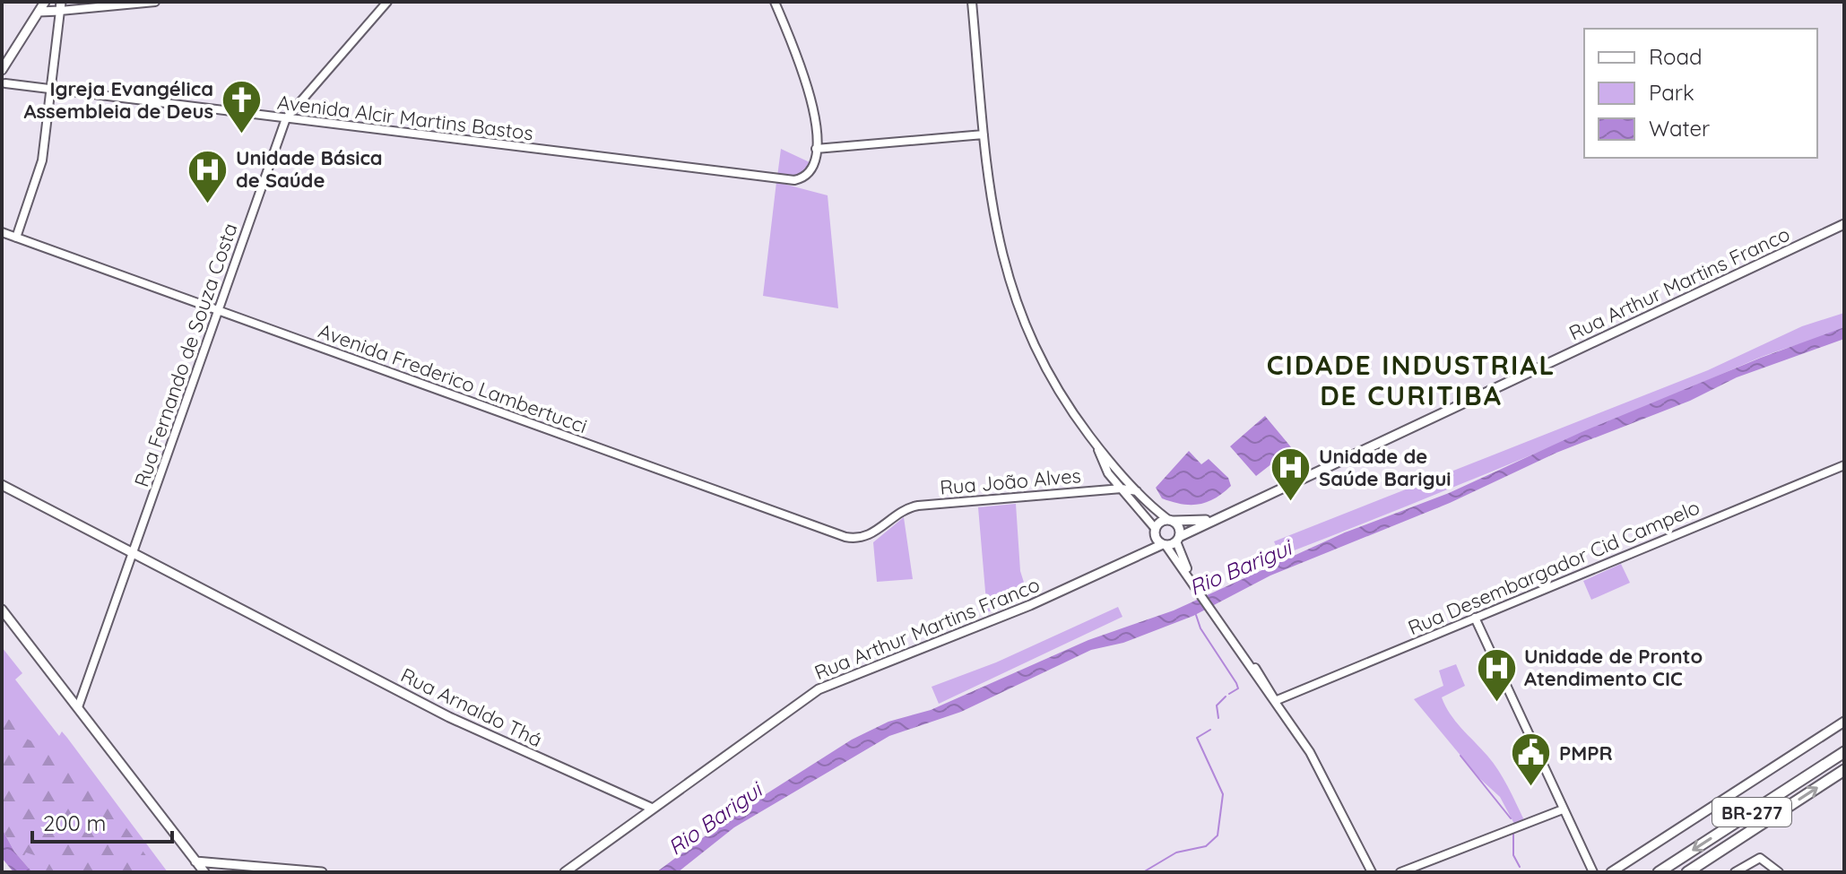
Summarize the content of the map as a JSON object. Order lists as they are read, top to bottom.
{
  "streets": {
    "highway": ["BR-277"],
    "main road": ["Rua Arthur Martins Franco", "Rua Arnaldo Thá"],
    "street": [
      "Avenida Alcir Martins Bastos",
      "Rua Fernando de Souza Costa",
      "Avenida Frederico Lambertucci",
      "Rua João Alves",
      "Rua Desembargador Cid Campelo"
    ]
  },
  "crossings": [
    ["Avenida Alcir Martins Bastos", "Rua Fernando de Souza Costa"],
    ["Rua Arthur Martins Franco", "Rua Arnaldo Thá"],
    ["Rua Fernando de Souza Costa", "Avenida Frederico Lambertucci"],
    ["Rua Fernando de Souza Costa", "Rua Arnaldo Thá"],
    ["Avenida Frederico Lambertucci", "Rua João Alves"]
  ],
  "districts": ["CIDADE INDUSTRIAL DE CURITIBA"],
  "water": ["Rio Barigui"],
  "places": {
    "church": ["Igreja Evangélica Assembleia de Deus"],
    "hospital": ["Unidade Básica de Saúde", "Unidade de Saúde Barigui", "Unidade de Pronto Atendimento CIC"],
    "public building": ["PMPR"]
  },
  "legend": ["Road", "Park", "Water"],
  "scale_bar": "200 m"
}
